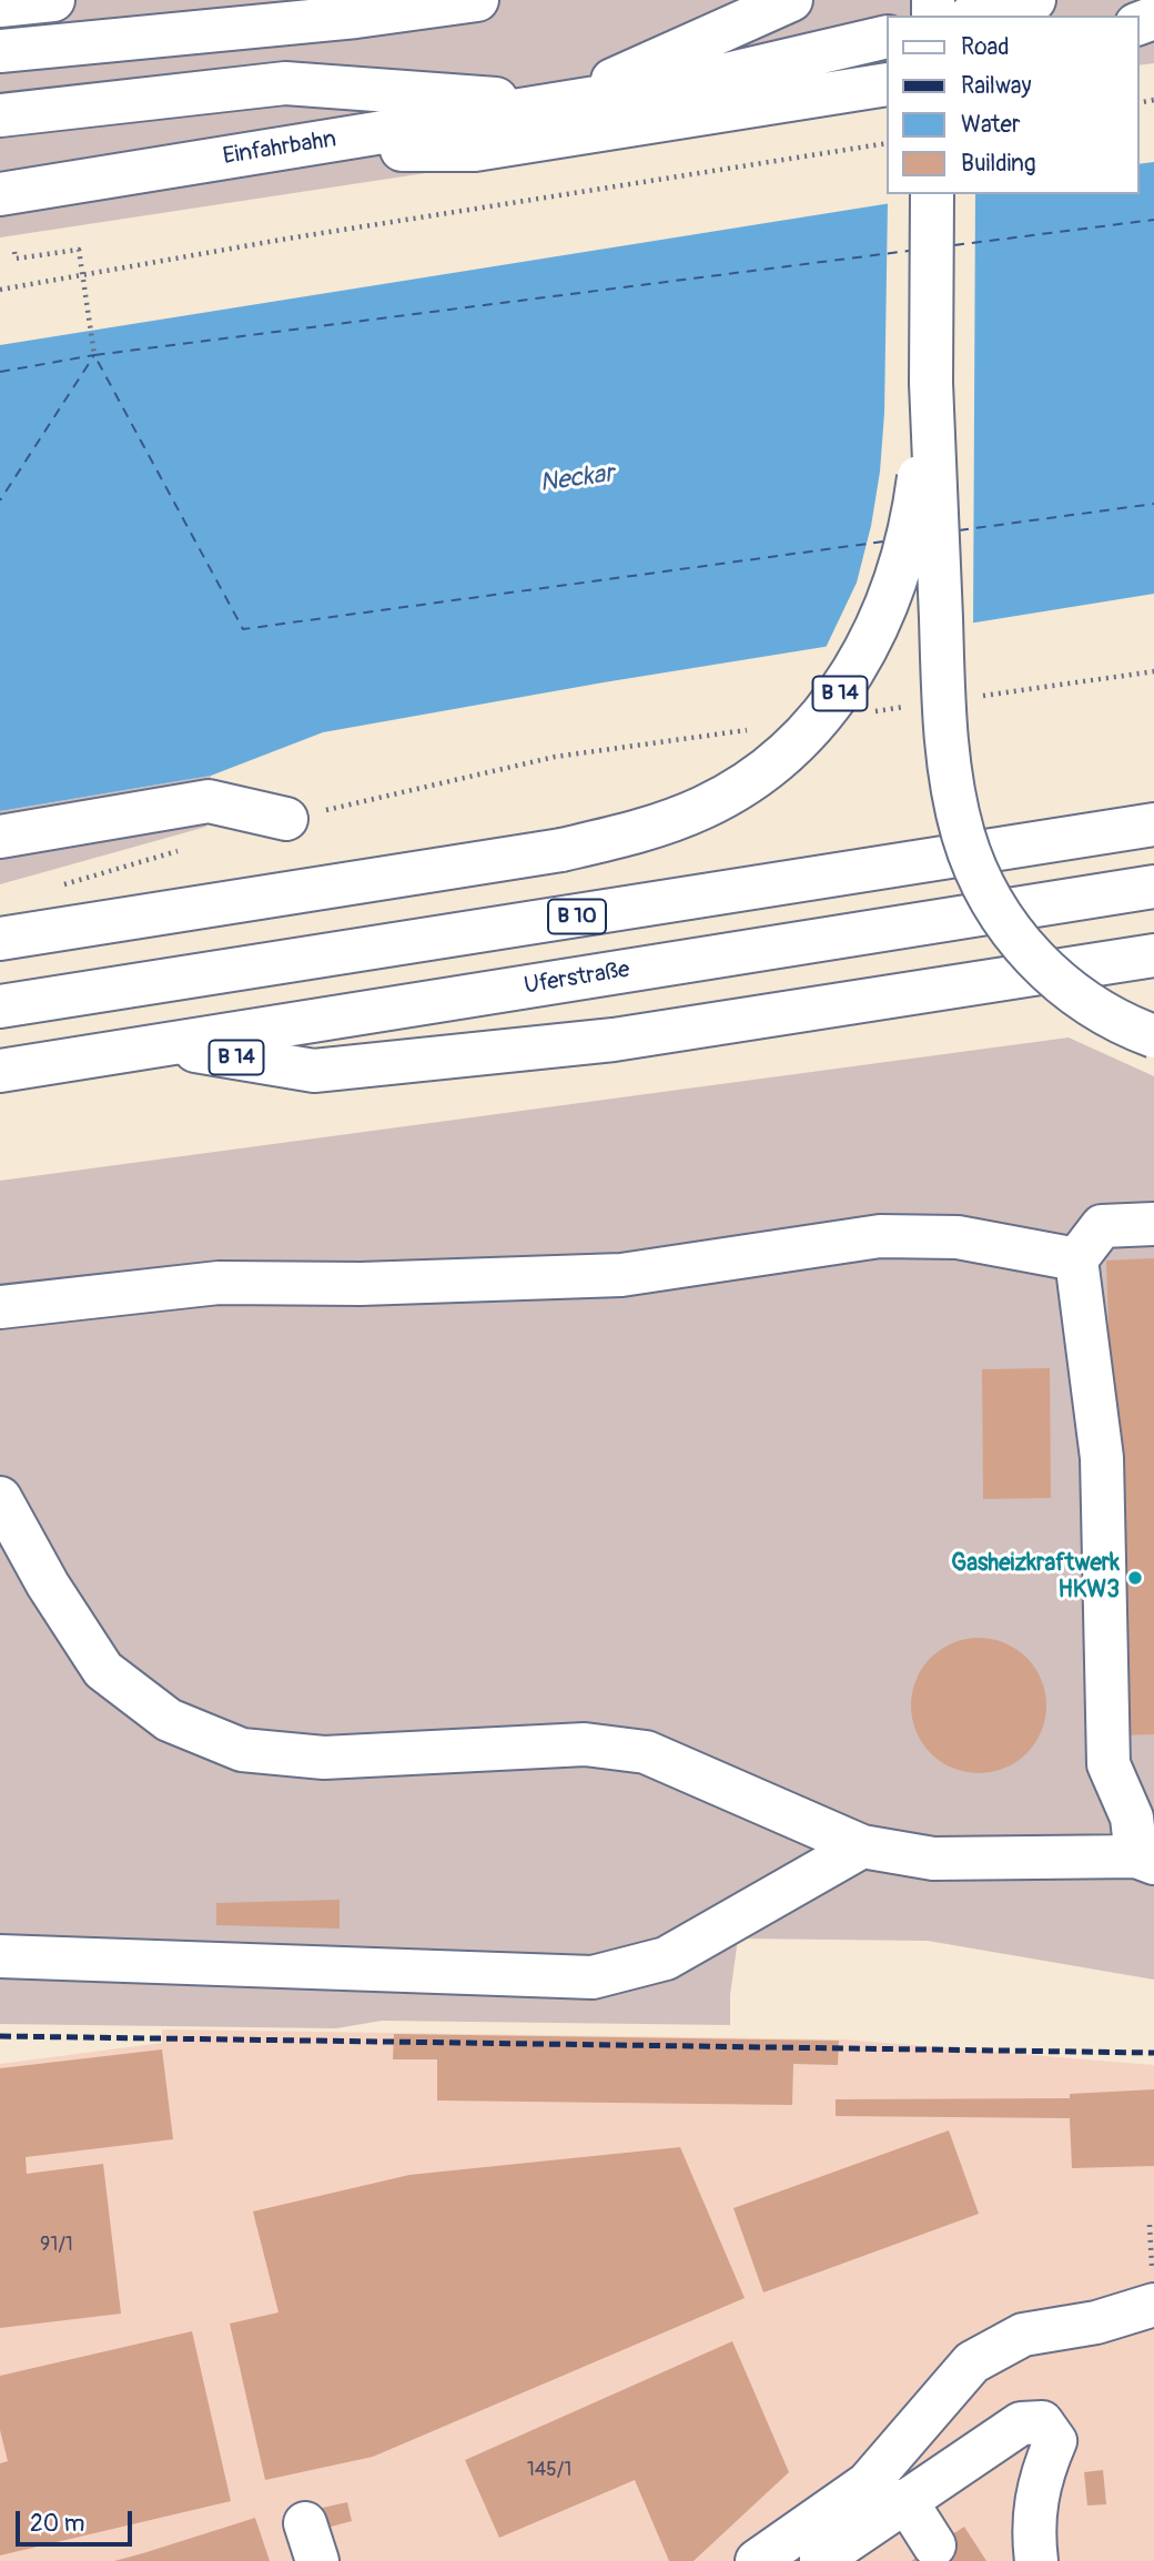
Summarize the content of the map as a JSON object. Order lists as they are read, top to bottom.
{
  "streets": {
    "main road": [
      "Einfahrbahn",
      "B 14",
      "B 10",
      "Uferstraße"
    ]
  },
  "crossings": [
    ["B 14", "Uferstraße"]
  ],
  "water": ["Neckar"],
  "places": ["Gasheizkraftwerk HKW3"],
  "house_numbers": ["91/1", "145/1"],
  "legend": [
    "Road",
    "Railway",
    "Water",
    "Building"
  ],
  "scale_bar": "20 m"
}
